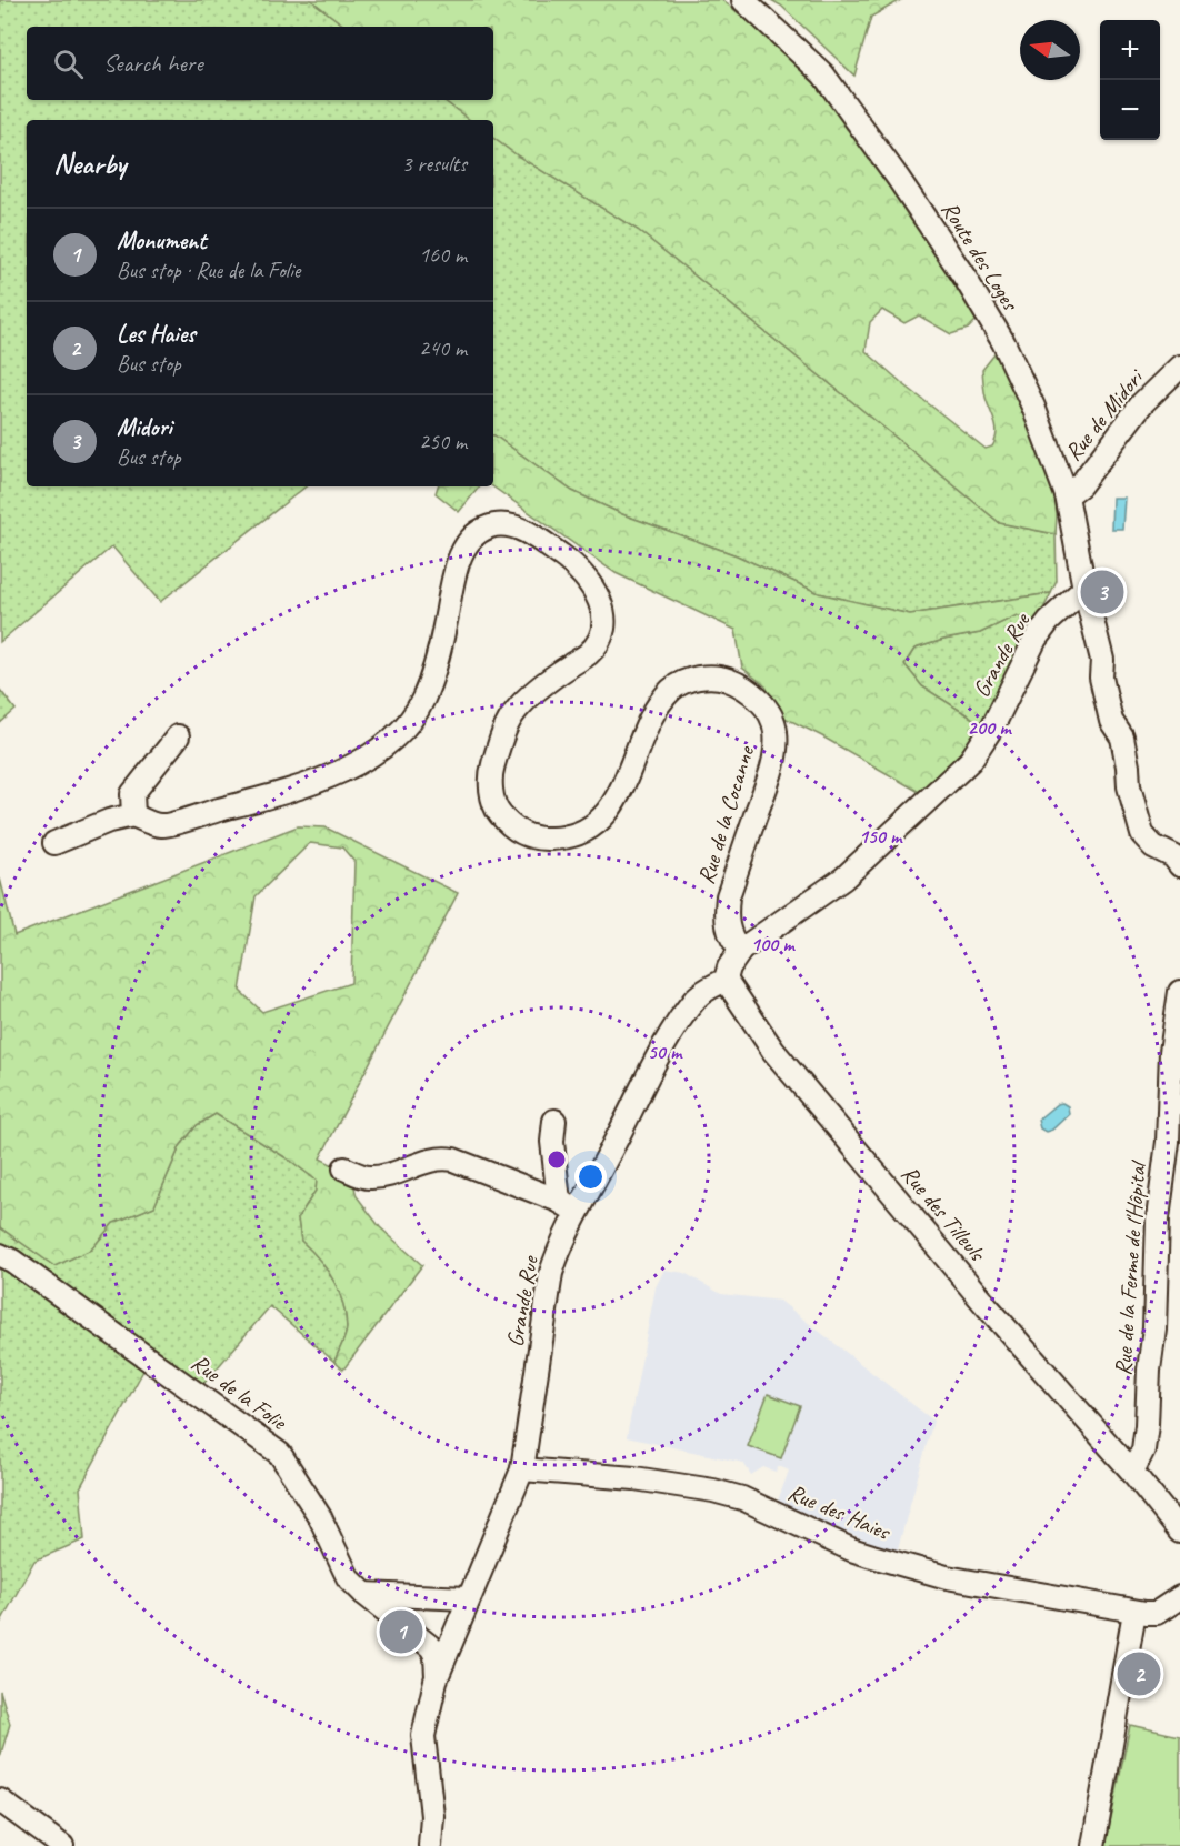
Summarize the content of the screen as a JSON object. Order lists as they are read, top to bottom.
{
  "streets": {
    "street": [
      "Route des Loges",
      "Rue de Midori",
      "Grande Rue",
      "Rue de la Cocanne",
      "Rue des Tilleuls",
      "Rue de la Ferme de l'Hôpital",
      "Rue de la Folie",
      "Rue des Haies"
    ]
  },
  "crossings": [
    ["Route des Loges", "Rue de Midori"],
    ["Route des Loges", "Grande Rue"],
    ["Grande Rue", "Rue de la Cocanne"],
    ["Grande Rue", "Rue des Tilleuls"],
    ["Grande Rue", "Rue de la Folie"],
    ["Grande Rue", "Rue des Haies"],
    ["Rue des Tilleuls", "Rue de la Ferme de l'Hôpital"]
  ],
  "north": "left",
  "page": {
    "map_buttons": ["+", "−"],
    "search": "Search here",
    "heading": ["Nearby", "3 results"],
    "list": [
      {
        "mark": "1",
        "name": "Monument",
        "note": "Bus stop · Rue de la Folie",
        "value": "160 m"
      },
      {
        "mark": "2",
        "name": "Les Haies",
        "note": "Bus stop",
        "value": "240 m"
      },
      {
        "mark": "3",
        "name": "Midori",
        "note": "Bus stop",
        "value": "250 m"
      }
    ],
    "pins": ["3", "1", "2"]
  },
  "rings": [
    "200 m",
    "150 m",
    "100 m",
    "50 m"
  ]
}
